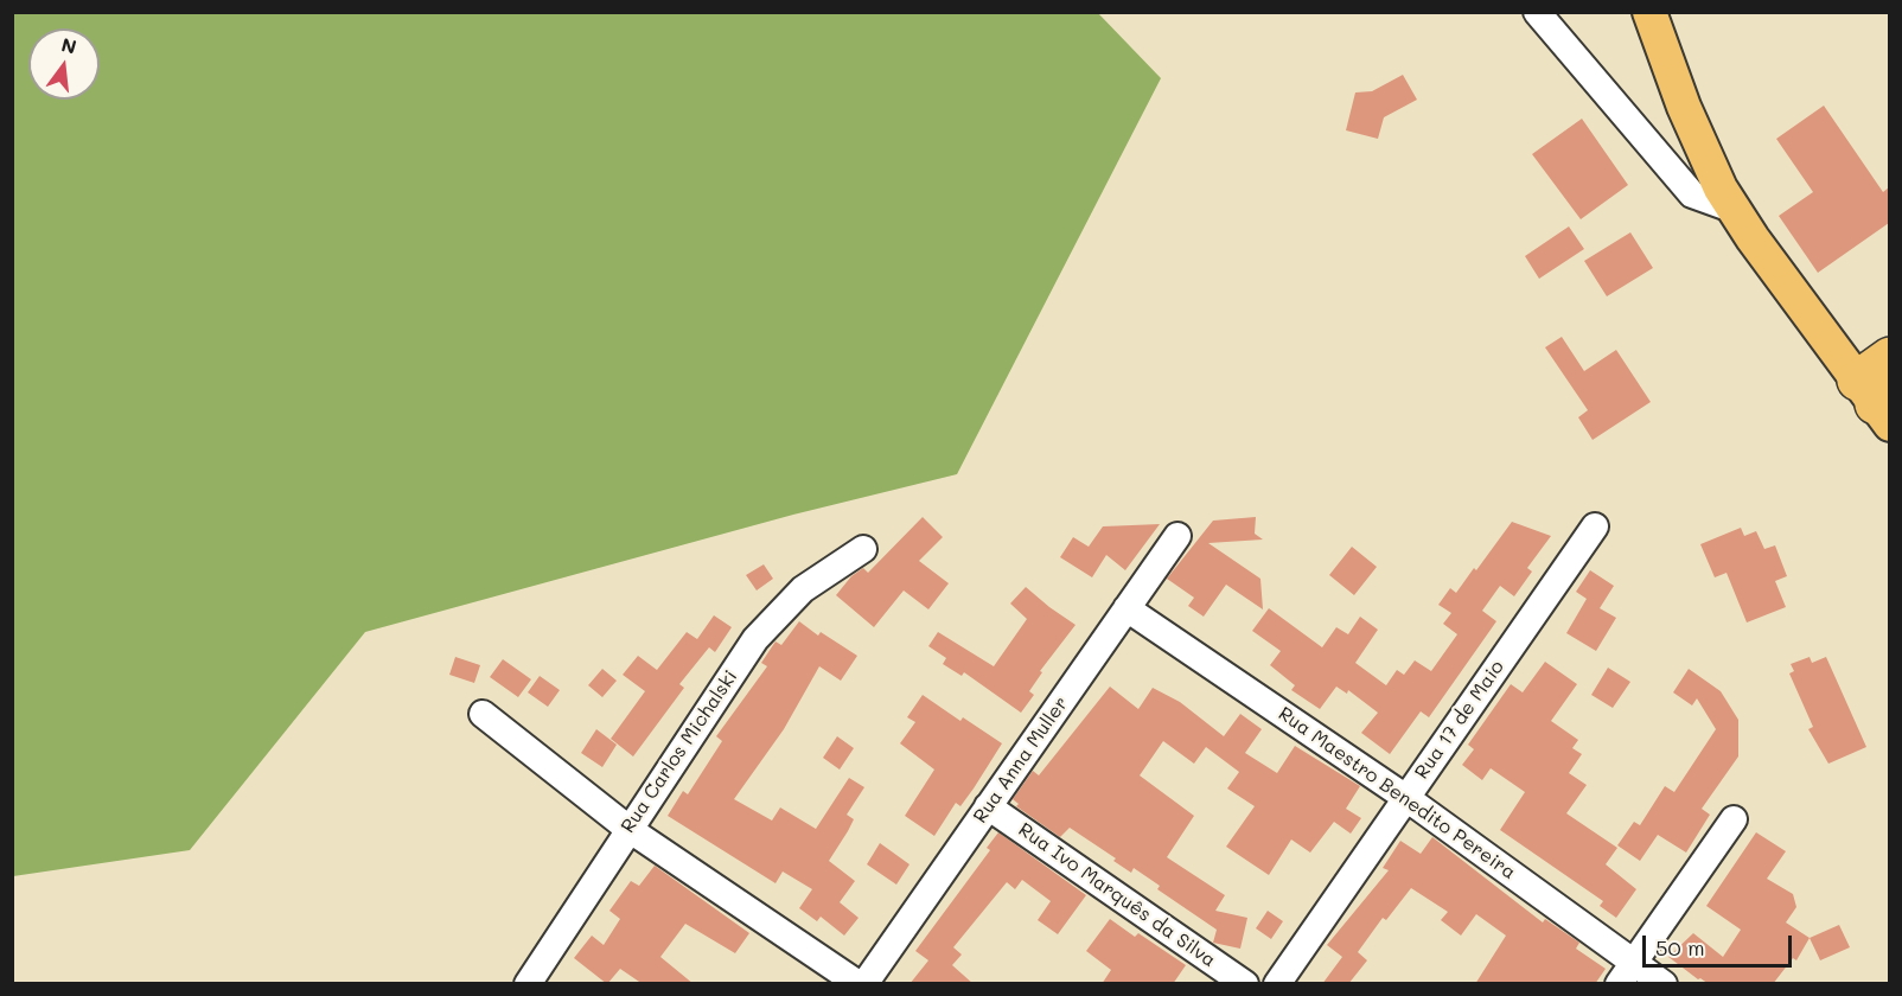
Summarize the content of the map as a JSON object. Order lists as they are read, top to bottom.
{
  "streets": {
    "street": [
      "Rua 17 de Maio",
      "Rua Carlos Michalski",
      "Rua Anna Muller",
      "Rua Maestro Benedito Pereira",
      "Rua Ivo Marquês da Silva"
    ]
  },
  "crossings": [
    ["Rua 17 de Maio", "Rua Maestro Benedito Pereira"],
    ["Rua Anna Muller", "Rua Maestro Benedito Pereira"],
    ["Rua Anna Muller", "Rua Ivo Marquês da Silva"]
  ],
  "scale_bar": "50 m",
  "north": "top"
}
